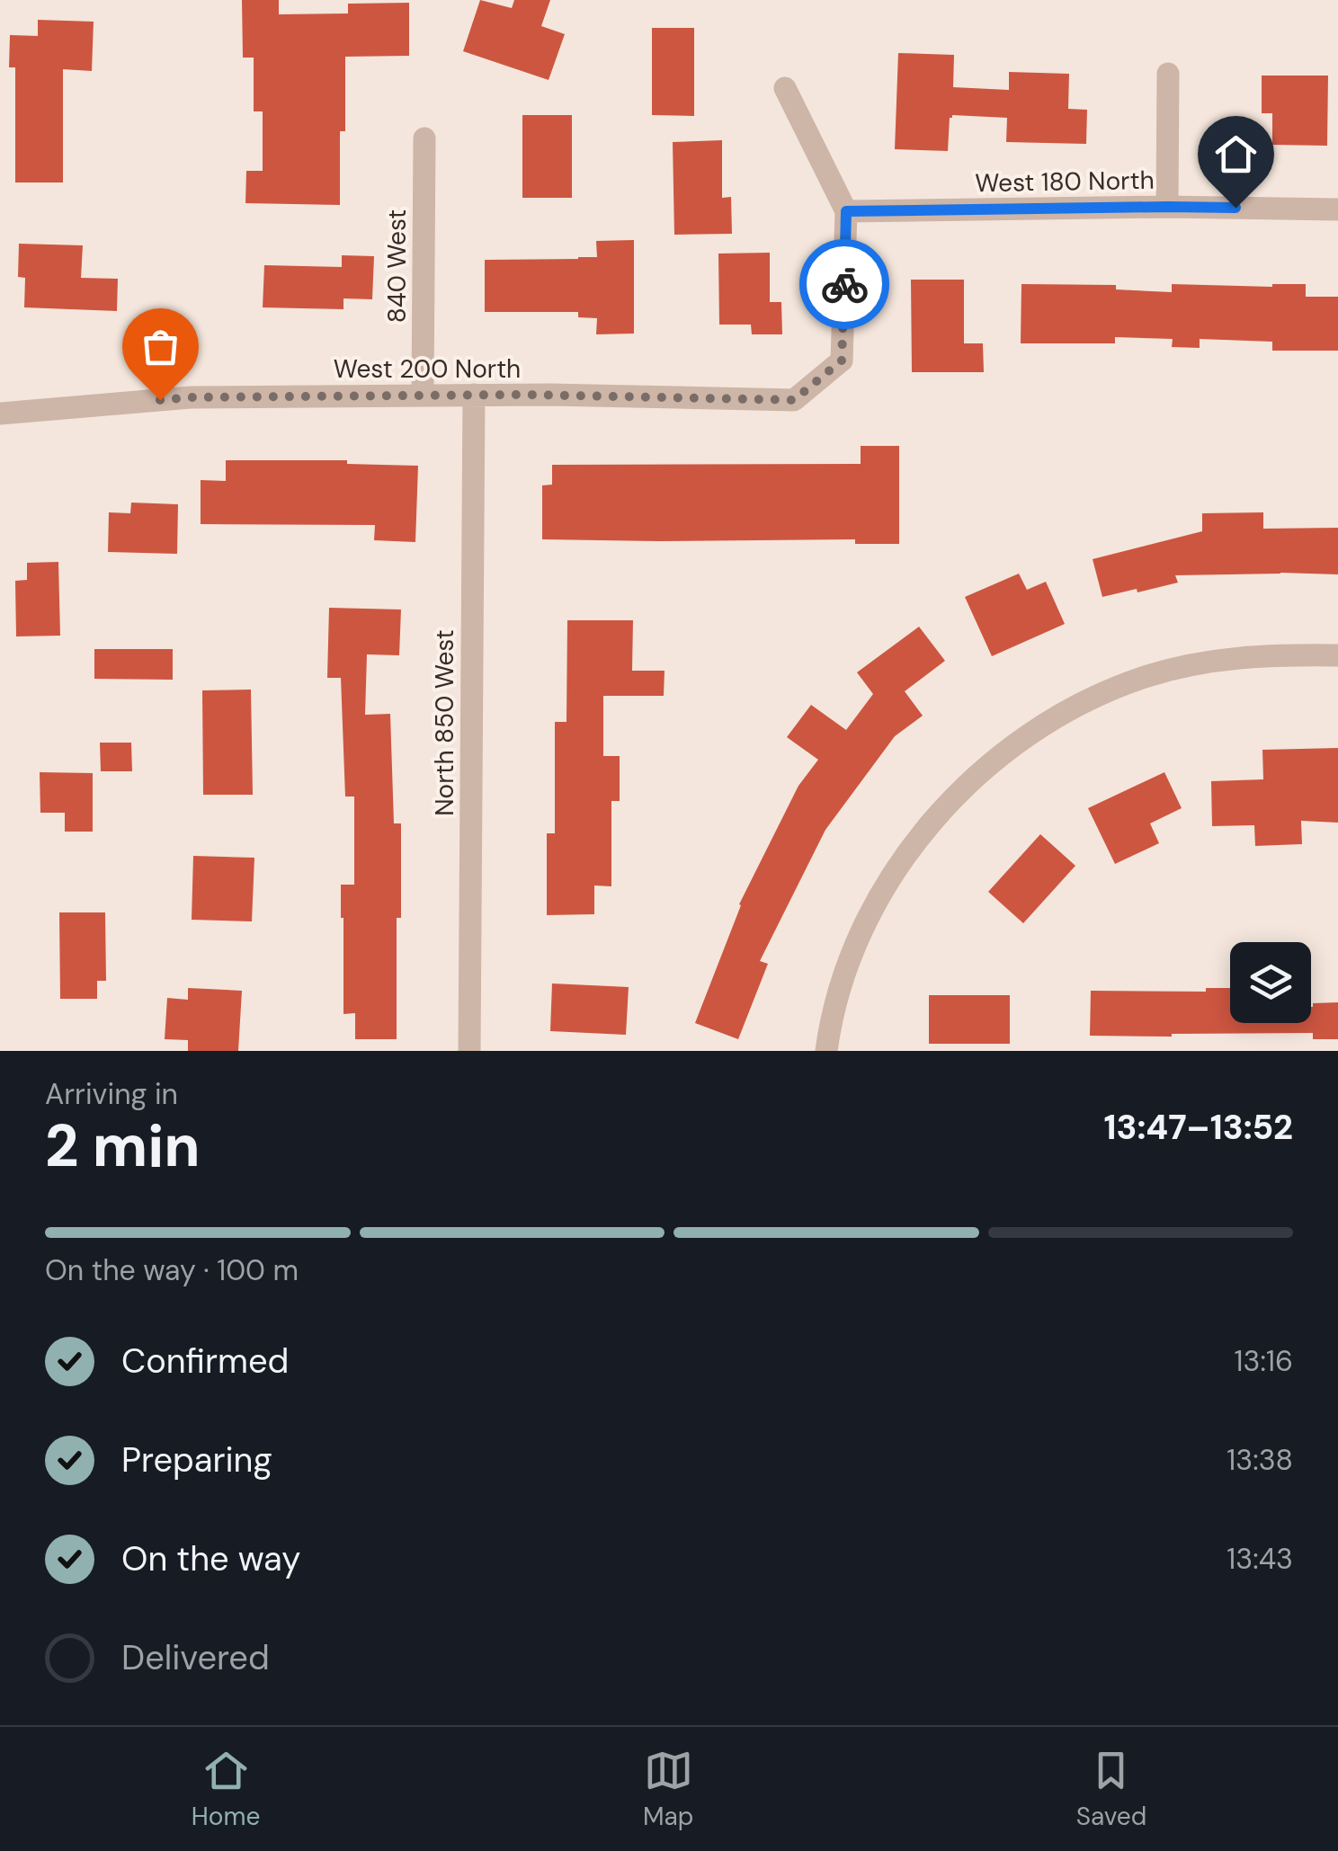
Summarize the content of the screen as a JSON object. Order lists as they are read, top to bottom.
{
  "streets": {
    "street": [
      "West 180 North",
      "840 West",
      "West 200 North",
      "North 850 West"
    ]
  },
  "crossings": [
    ["West 180 North", "West 200 North"],
    ["840 West", "West 200 North"],
    ["West 200 North", "North 850 West"]
  ],
  "page": {
    "heading": ["2 min", "Arriving in", "13:47–13:52"],
    "bar": "On the way · 100 m",
    "list": [
      ["Confirmed", "13:16"],
      ["Preparing", "13:38"],
      ["On the way", "13:43"],
      "Delivered"
    ],
    "tabs": ["Home", "Map", "Saved"]
  }
}
